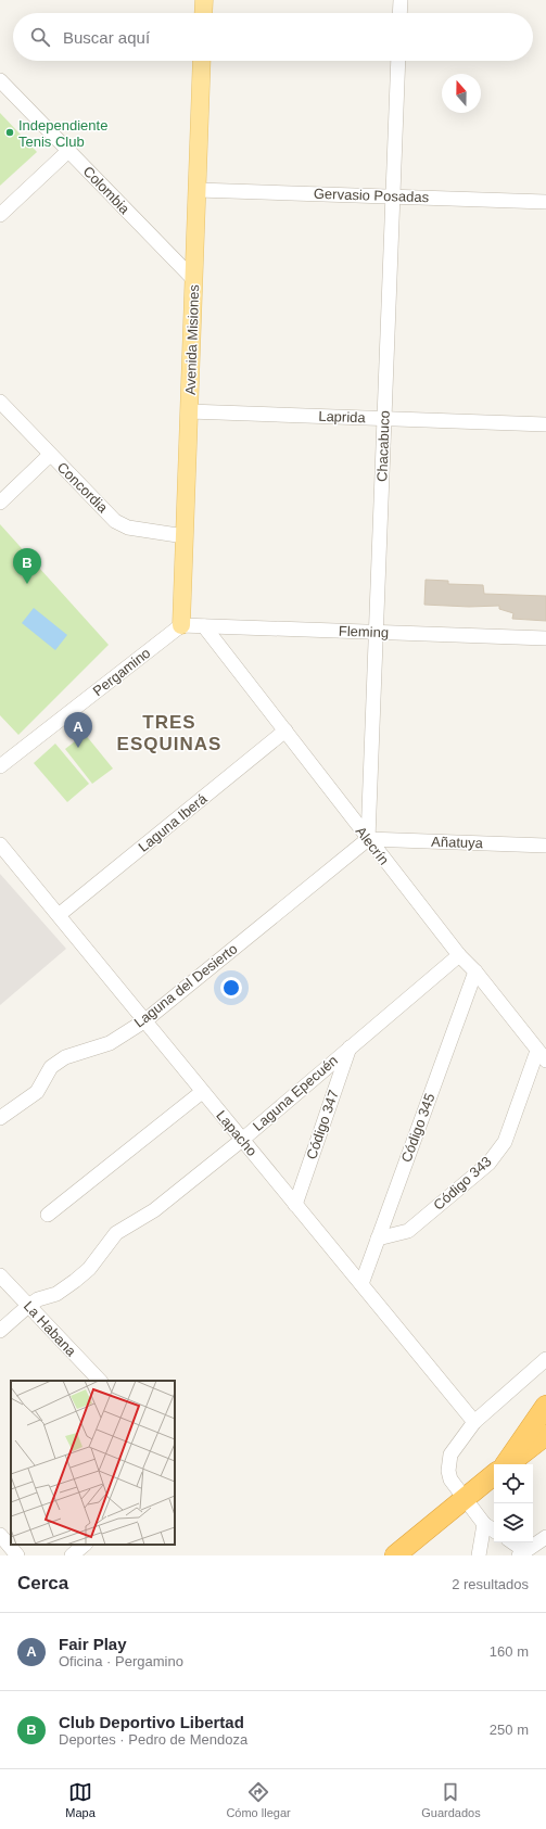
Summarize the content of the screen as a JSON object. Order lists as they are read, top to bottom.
{
  "streets": {
    "main road": ["Avenida Misiones"],
    "street": [
      "Colombia",
      "Gervasio Posadas",
      "Laprida",
      "Chacabuco",
      "Concordia",
      "Fleming",
      "Pergamino",
      "Laguna Iberá",
      "Añatuya",
      "Alecrín",
      "Laguna del Desierto",
      "Laguna Epecuén",
      "Código 347",
      "Código 345",
      "Lapacho",
      "Código 343",
      "La Habana"
    ]
  },
  "crossings": [
    ["Colombia", "Avenida Misiones"],
    ["Gervasio Posadas", "Avenida Misiones"],
    ["Gervasio Posadas", "Chacabuco"],
    ["Avenida Misiones", "Laprida"],
    ["Avenida Misiones", "Concordia"],
    ["Avenida Misiones", "Fleming"],
    ["Avenida Misiones", "Pergamino"],
    ["Laprida", "Chacabuco"],
    ["Chacabuco", "Fleming"],
    ["Chacabuco", "Añatuya"],
    ["Chacabuco", "Alecrín"],
    ["Chacabuco", "Laguna del Desierto"],
    ["Fleming", "Pergamino"],
    ["Fleming", "Alecrín"],
    ["Laguna Iberá", "Alecrín"],
    ["Laguna Iberá", "Lapacho"],
    ["Añatuya", "Alecrín"],
    ["Añatuya", "Laguna del Desierto"],
    ["Alecrín", "Laguna del Desierto"],
    ["Alecrín", "Laguna Epecuén"],
    ["Alecrín", "Código 345"],
    ["Alecrín", "Código 343"],
    ["Laguna del Desierto", "Lapacho"],
    ["Laguna Epecuén", "Código 347"],
    ["Laguna Epecuén", "Lapacho"],
    ["Laguna Epecuén", "La Habana"],
    ["Código 347", "Lapacho"],
    ["Código 345", "Lapacho"],
    ["Código 345", "Código 343"]
  ],
  "districts": ["TRES ESQUINAS"],
  "places": ["Independiente Tenis Club"],
  "north": "top",
  "page": {
    "search": "Buscar aquí",
    "pins": ["B", "A"],
    "heading": ["Cerca", "2 resultados"],
    "list": [
      {
        "mark": "A",
        "name": "Fair Play",
        "note": "Oficina · Pergamino",
        "value": "160 m"
      },
      {
        "mark": "B",
        "name": "Club Deportivo Libertad",
        "note": "Deportes · Pedro de Mendoza",
        "value": "250 m"
      }
    ],
    "nav": ["Mapa", "Cómo llegar", "Guardados"]
  }
}
